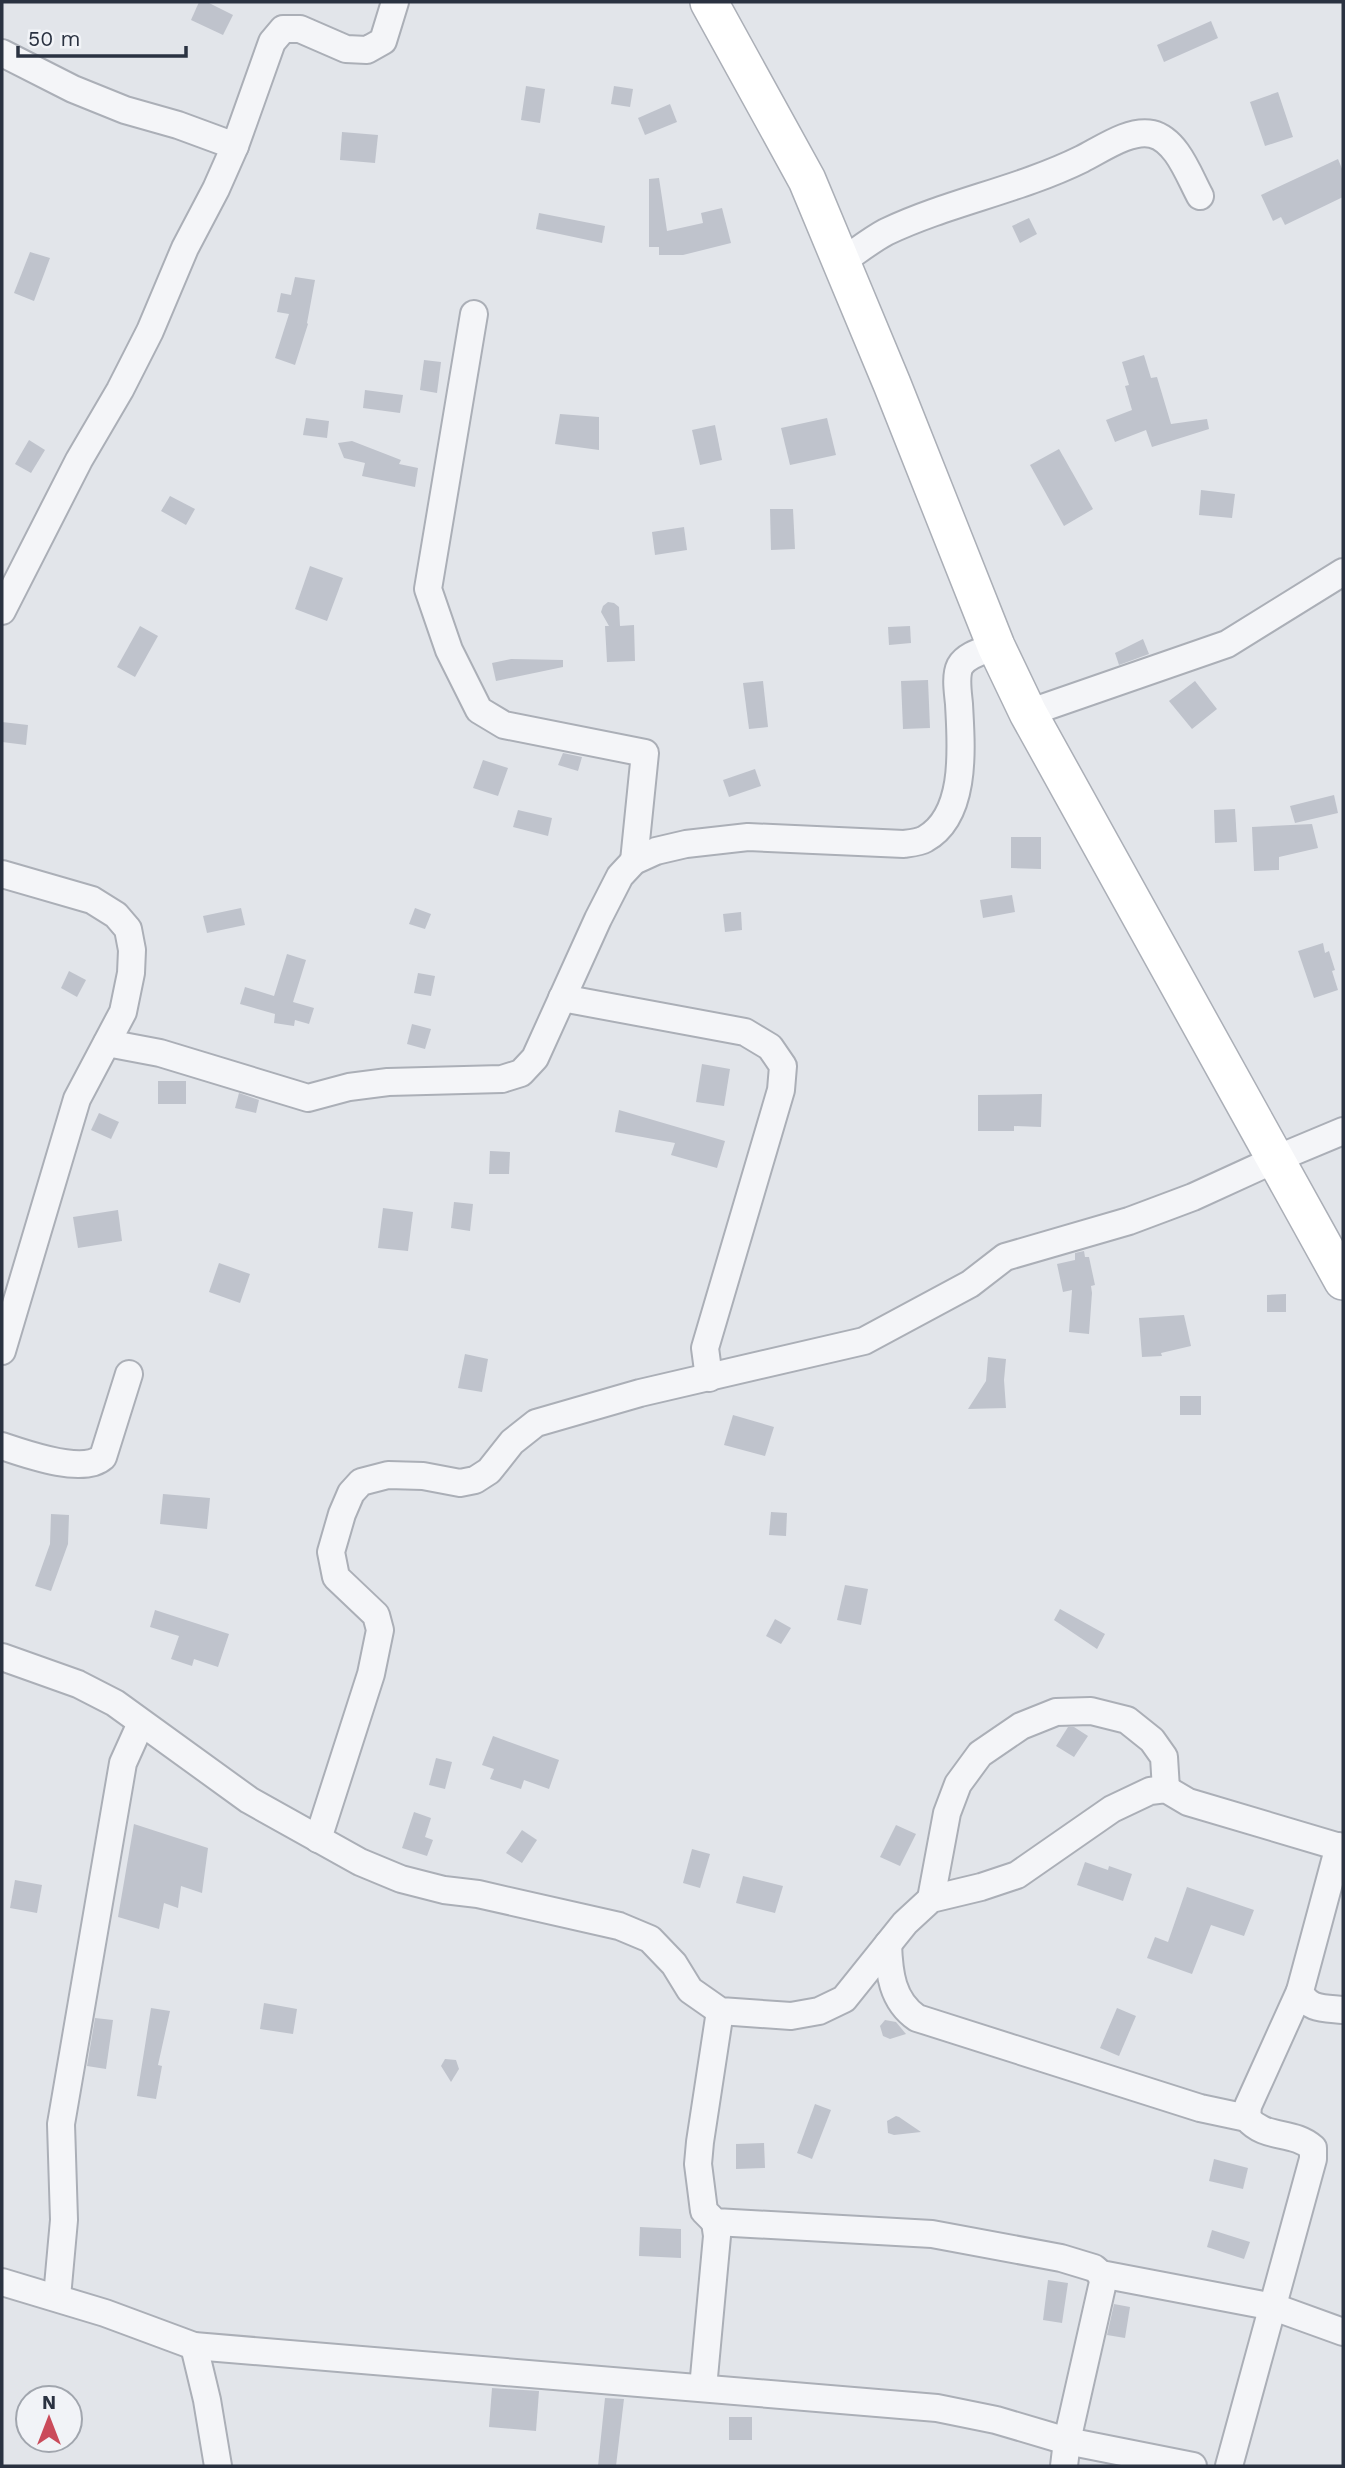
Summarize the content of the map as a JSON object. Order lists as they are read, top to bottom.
{
  "scale_bar": "50 m",
  "north": "top"
}
